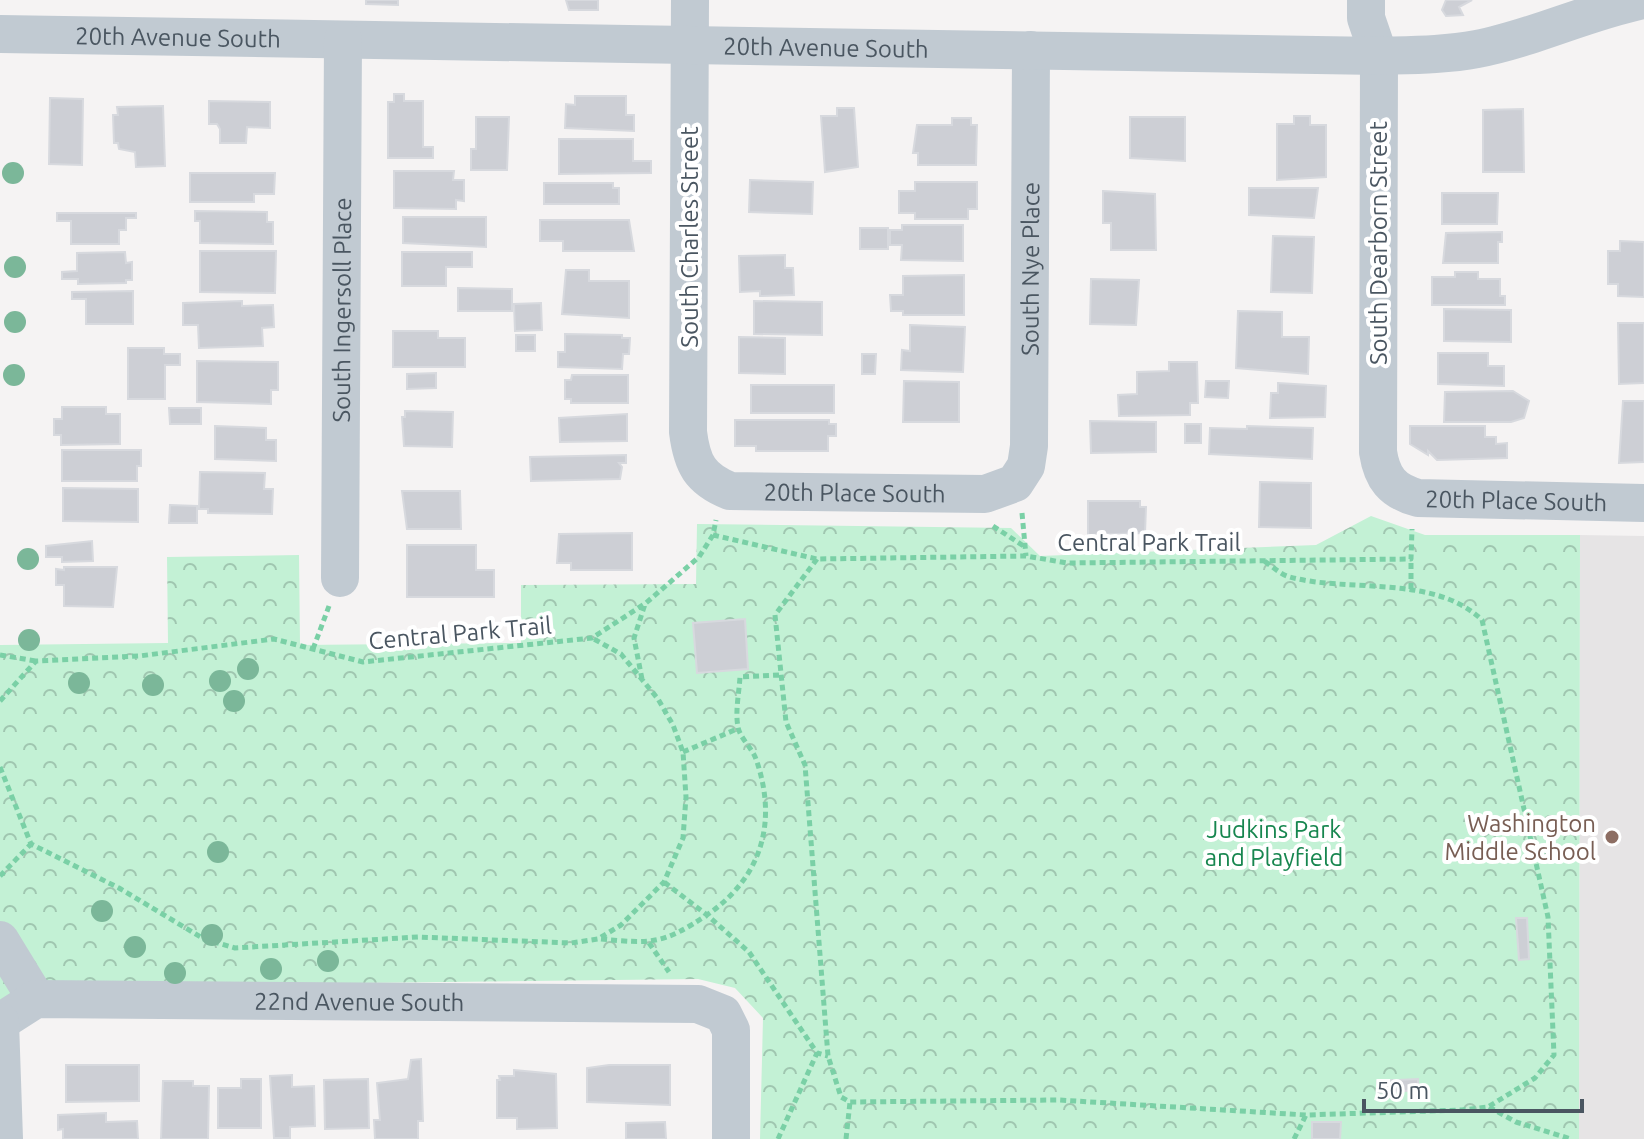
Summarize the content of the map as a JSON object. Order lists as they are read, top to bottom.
{
  "streets": {
    "street": [
      "20th Avenue South",
      "South Charles Street",
      "South Dearborn Street",
      "South Nye Place",
      "South Ingersoll Place",
      "20th Place South",
      "22nd Avenue South"
    ],
    "path": ["Central Park Trail"]
  },
  "crossings": [
    ["20th Avenue South", "South Charles Street"],
    ["20th Avenue South", "South Dearborn Street"],
    ["20th Avenue South", "South Nye Place"],
    ["20th Avenue South", "South Ingersoll Place"],
    ["South Charles Street", "20th Place South"],
    ["South Dearborn Street", "20th Place South"],
    ["South Nye Place", "20th Place South"]
  ],
  "parks": ["Judkins Park and Playfield"],
  "places": ["Washington Middle School"],
  "scale_bar": "50 m"
}
